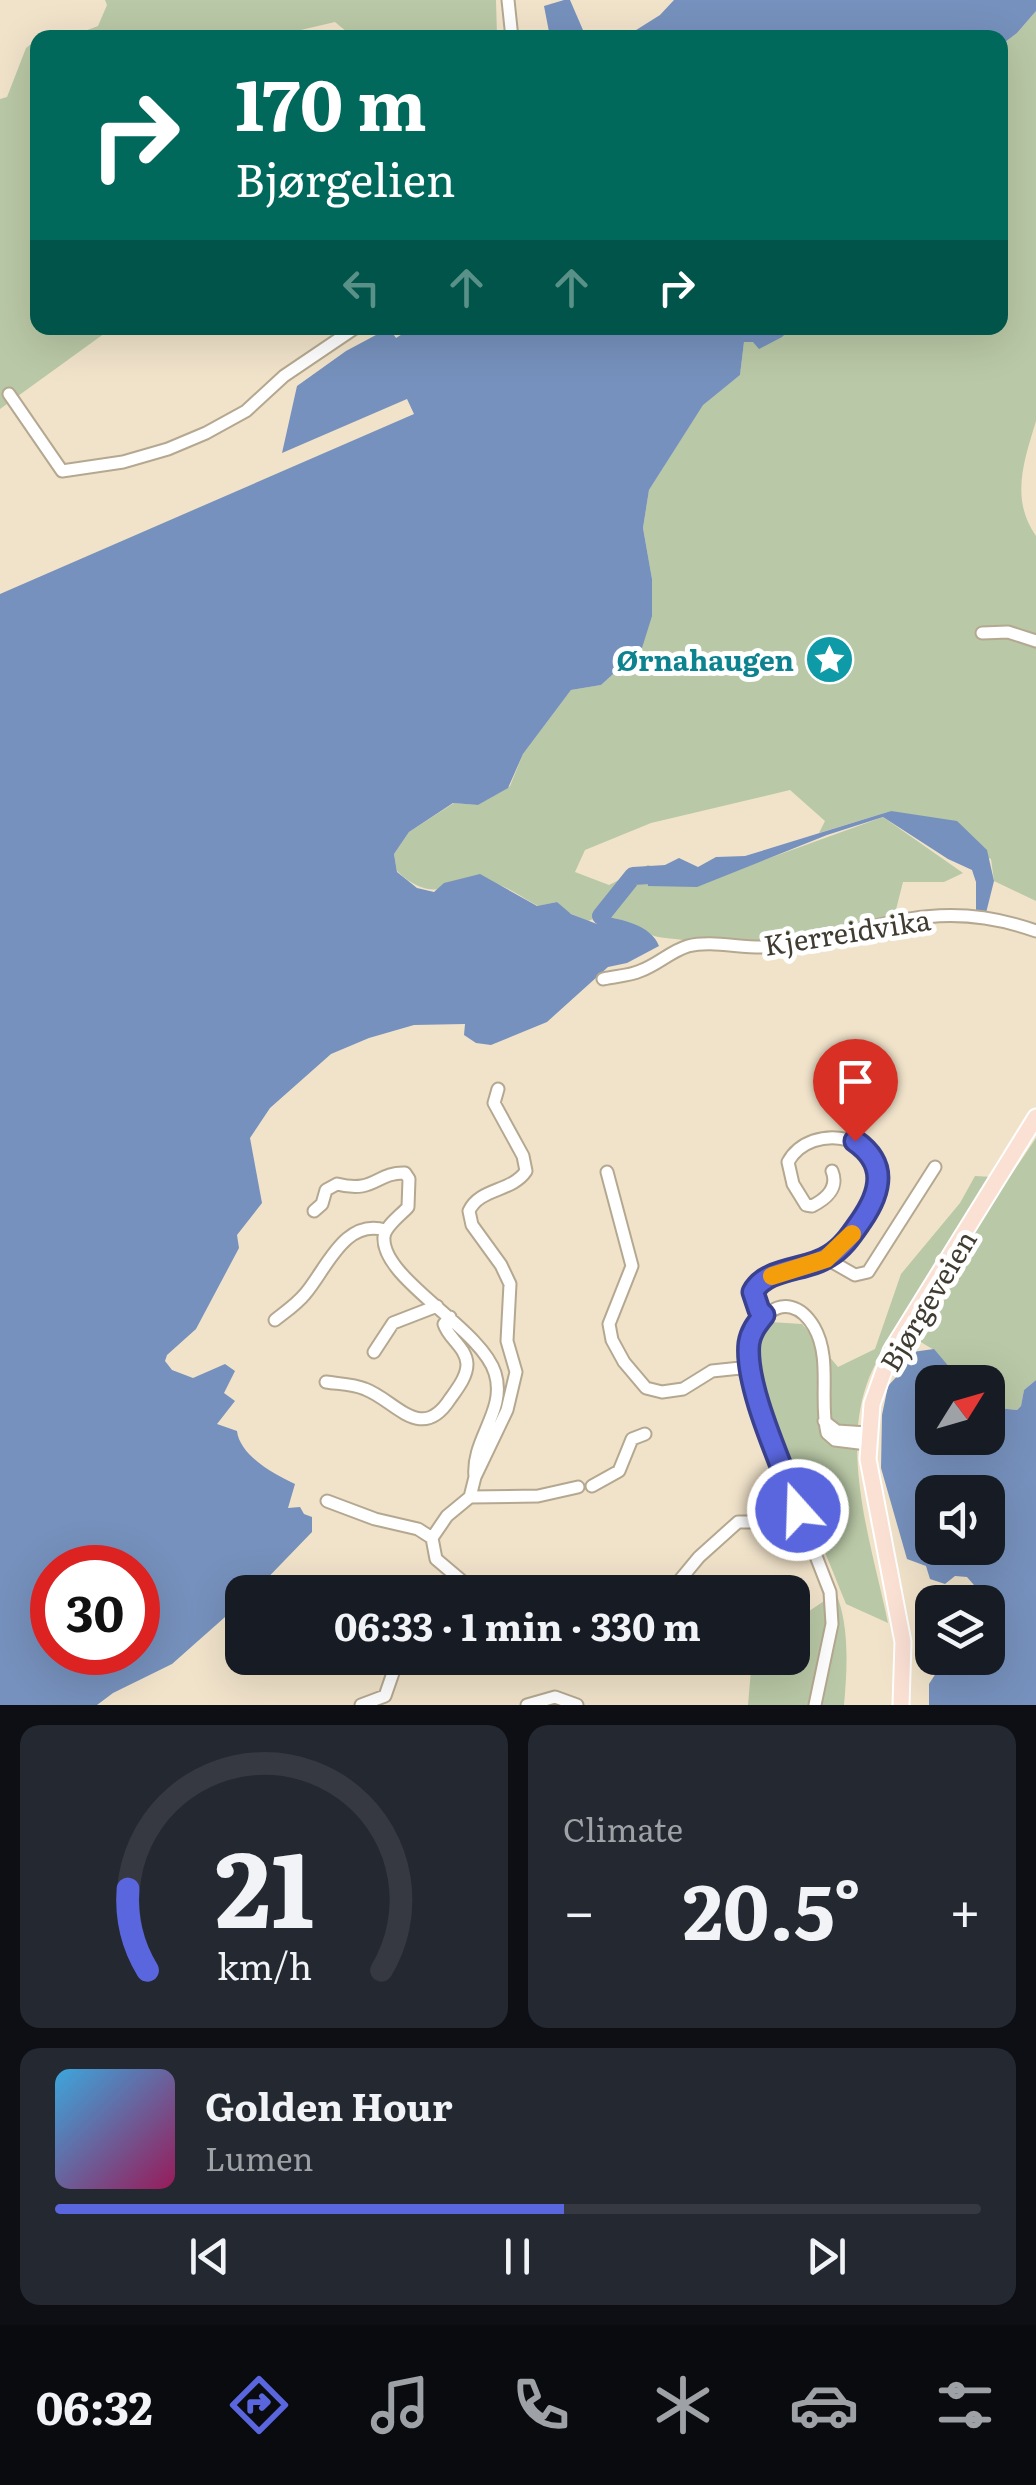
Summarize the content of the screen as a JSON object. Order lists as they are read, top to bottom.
{
  "streets": {
    "main road": ["Bjørgeveien"],
    "street": ["Kjerreidvika"]
  },
  "places": {
    "place": ["Ørnahaugen"]
  },
  "north": "top right",
  "page": {
    "turn": ["170 m", "Bjørgelien"],
    "limit": "30",
    "trip": "06:33 · 1 min · 330 m",
    "tile": "Climate",
    "heat": ["−", "20.5°", "+"],
    "song": ["Golden Hour", "Lumen"],
    "tabs": "06:32",
    "gauge": ["21", "km/h"]
  }
}
